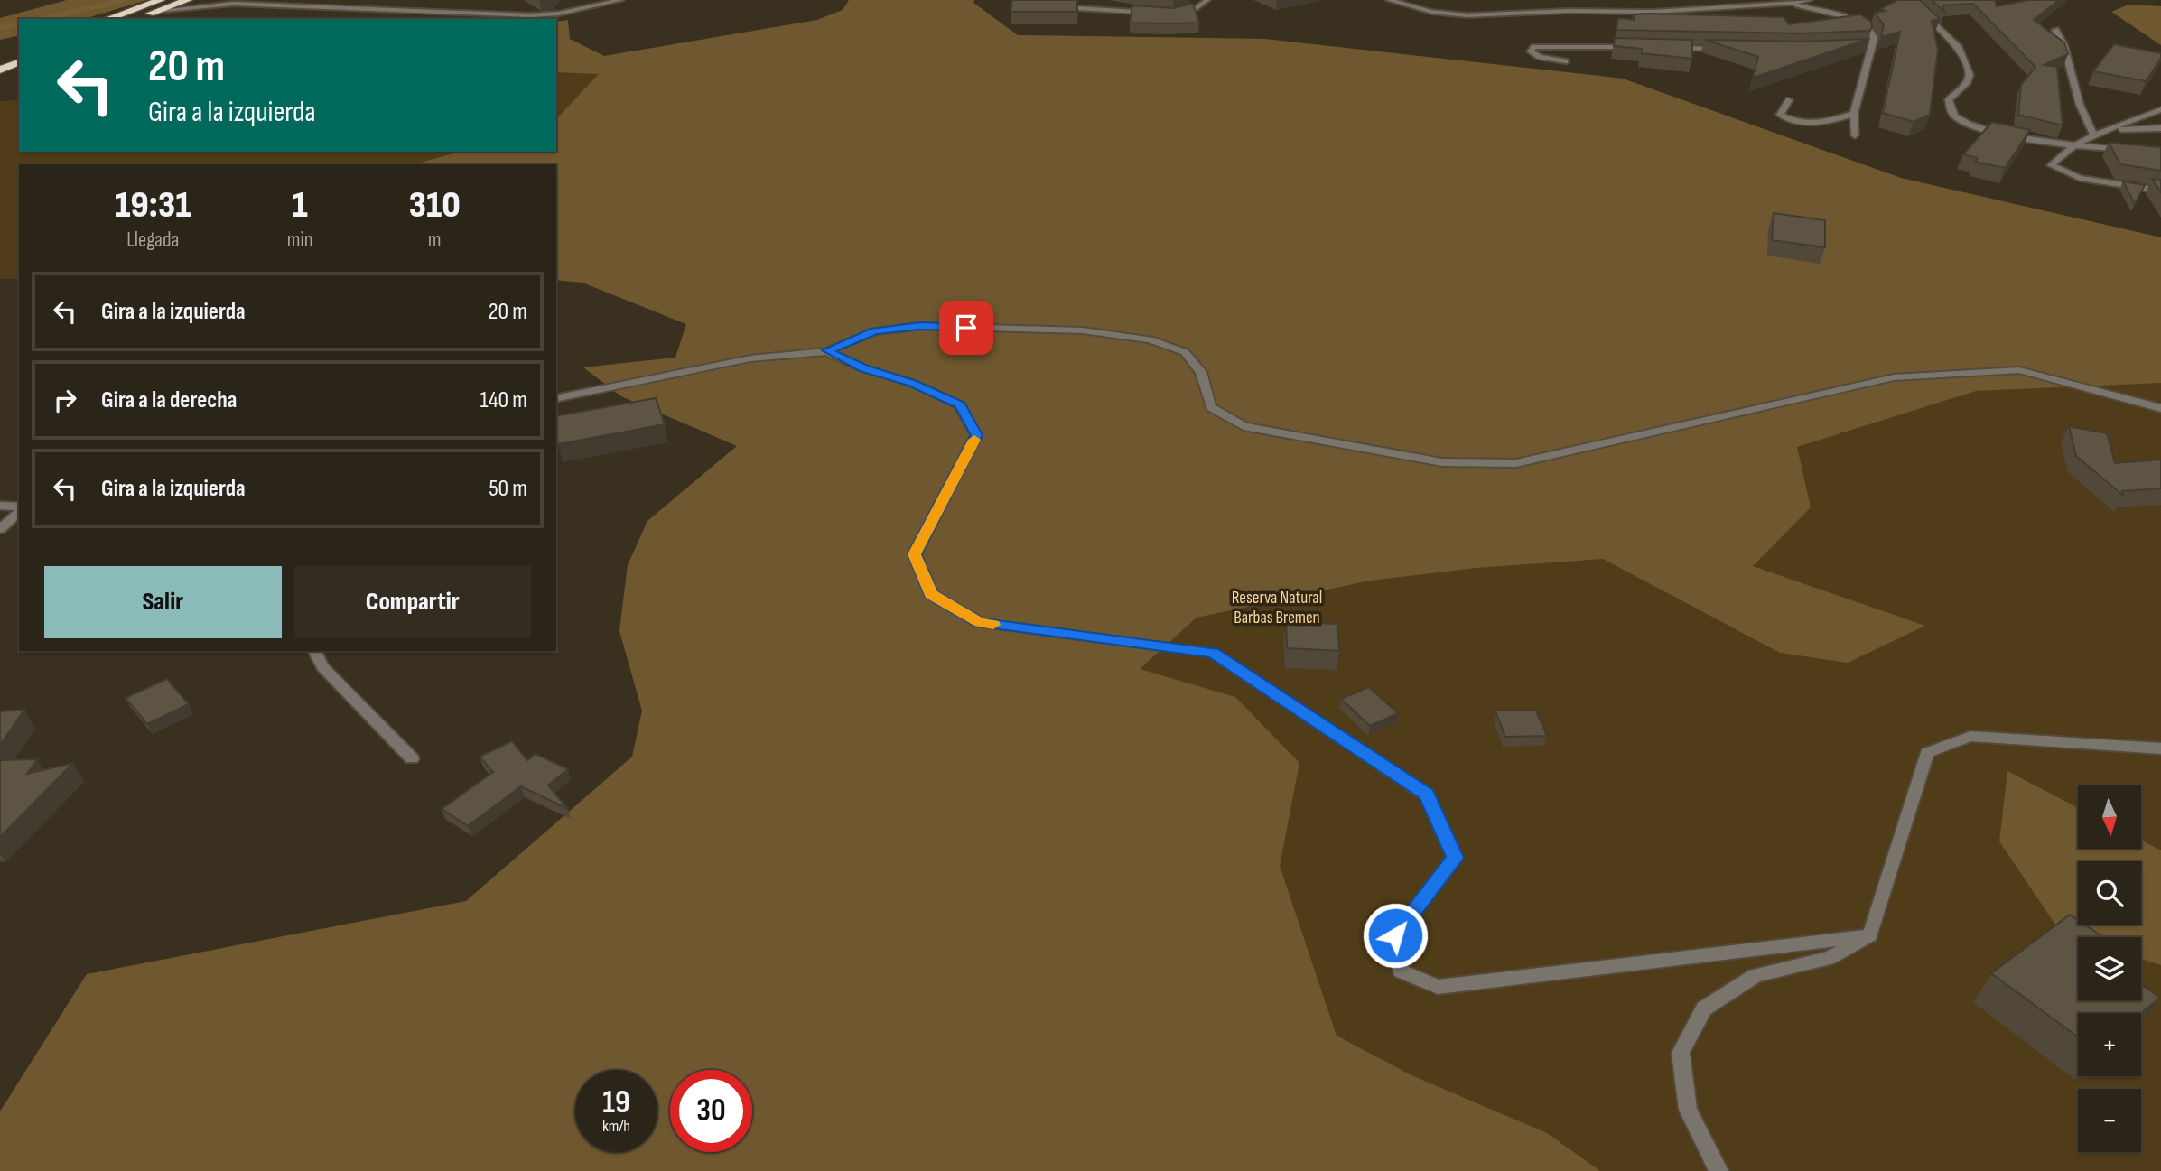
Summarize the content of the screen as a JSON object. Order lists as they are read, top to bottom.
{
  "parks": ["Reserva Natural Barbas Bremen"],
  "north": "bottom",
  "page": {
    "turn": ["20 m", "Gira a la izquierda"],
    "eta": [
      "19:31",
      "Llegada",
      "1",
      "min",
      "310",
      "m"
    ],
    "list": [
      {
        "name": "Gira a la izquierda",
        "value": "20 m"
      },
      {
        "name": "Gira a la derecha",
        "value": "140 m"
      },
      {
        "name": "Gira a la izquierda",
        "value": "50 m"
      }
    ],
    "buttons": ["Salir", "Compartir"],
    "map_buttons": ["+", "−"],
    "speed": "19 km/h",
    "limit": "30"
  }
}
